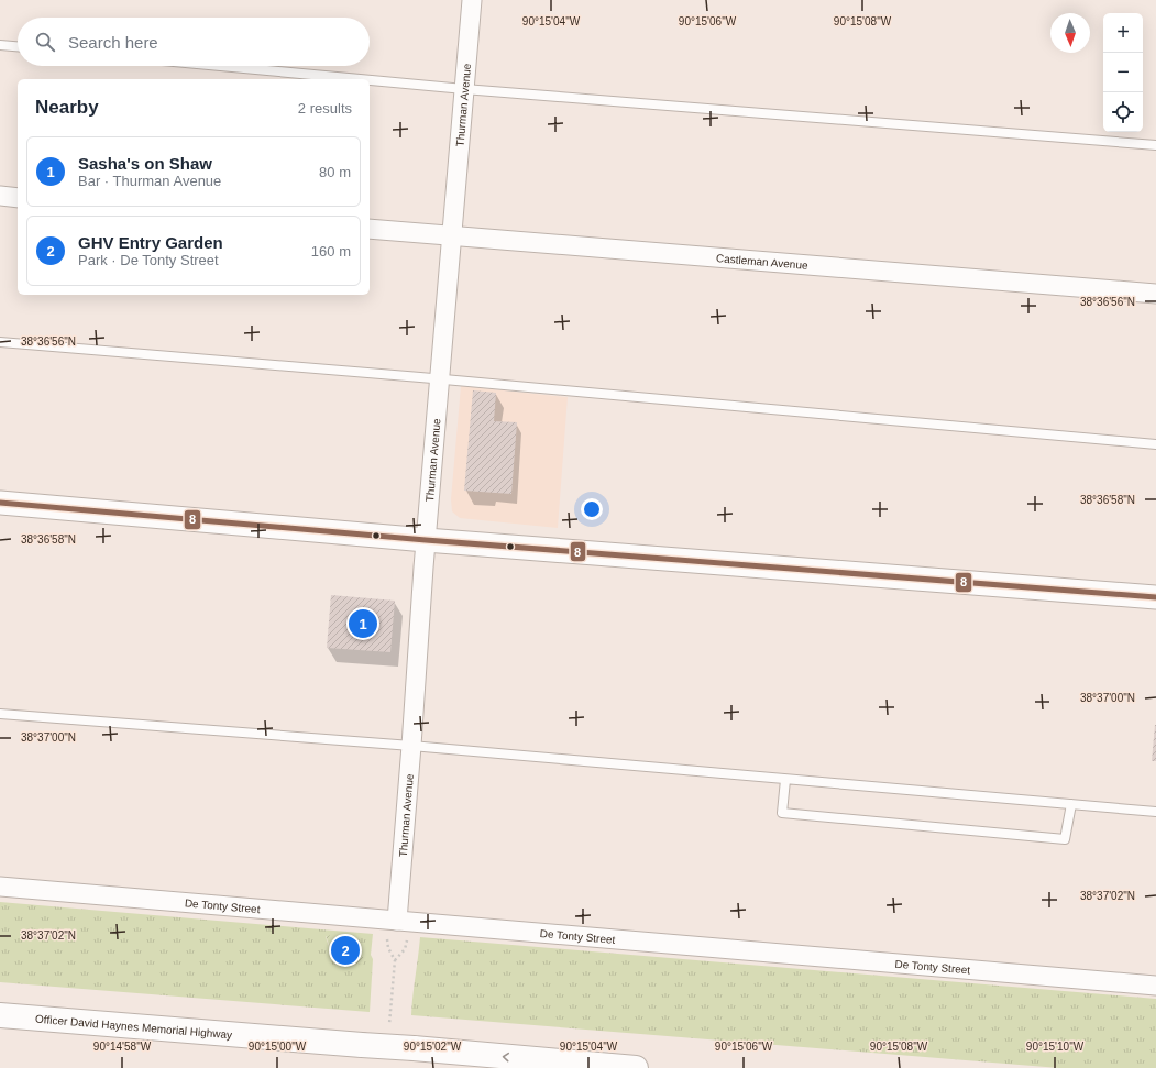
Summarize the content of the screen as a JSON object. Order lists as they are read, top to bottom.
{
  "streets": {
    "highway": ["Officer David Haynes Memorial Highway"],
    "street": ["Thurman Avenue", "Castleman Avenue", "De Tonty Street"]
  },
  "crossings": [
    ["Thurman Avenue", "Castleman Avenue"],
    ["Thurman Avenue", "De Tonty Street"]
  ],
  "one_way": ["Officer David Haynes Memorial Highway"],
  "lines": ["transit line 8"],
  "north": "bottom",
  "page": {
    "map_buttons": ["+", "−"],
    "search": "Search here",
    "heading": ["Nearby", "2 results"],
    "list": [
      {
        "mark": "1",
        "name": "Sasha's on Shaw",
        "note": "Bar · Thurman Avenue",
        "value": "80 m"
      },
      {
        "mark": "2",
        "name": "GHV Entry Garden",
        "note": "Park · De Tonty Street",
        "value": "160 m"
      }
    ],
    "pins": ["1", "2"]
  },
  "coordinates": [
    "90°15'04\"W",
    "90°15'06\"W",
    "90°15'08\"W",
    "38°36'56\"N",
    "38°36'58\"N",
    "38°37'00\"N",
    "38°37'02\"N",
    "90°14'58\"W",
    "90°15'00\"W",
    "90°15'02\"W",
    "90°15'10\"W"
  ]
}
